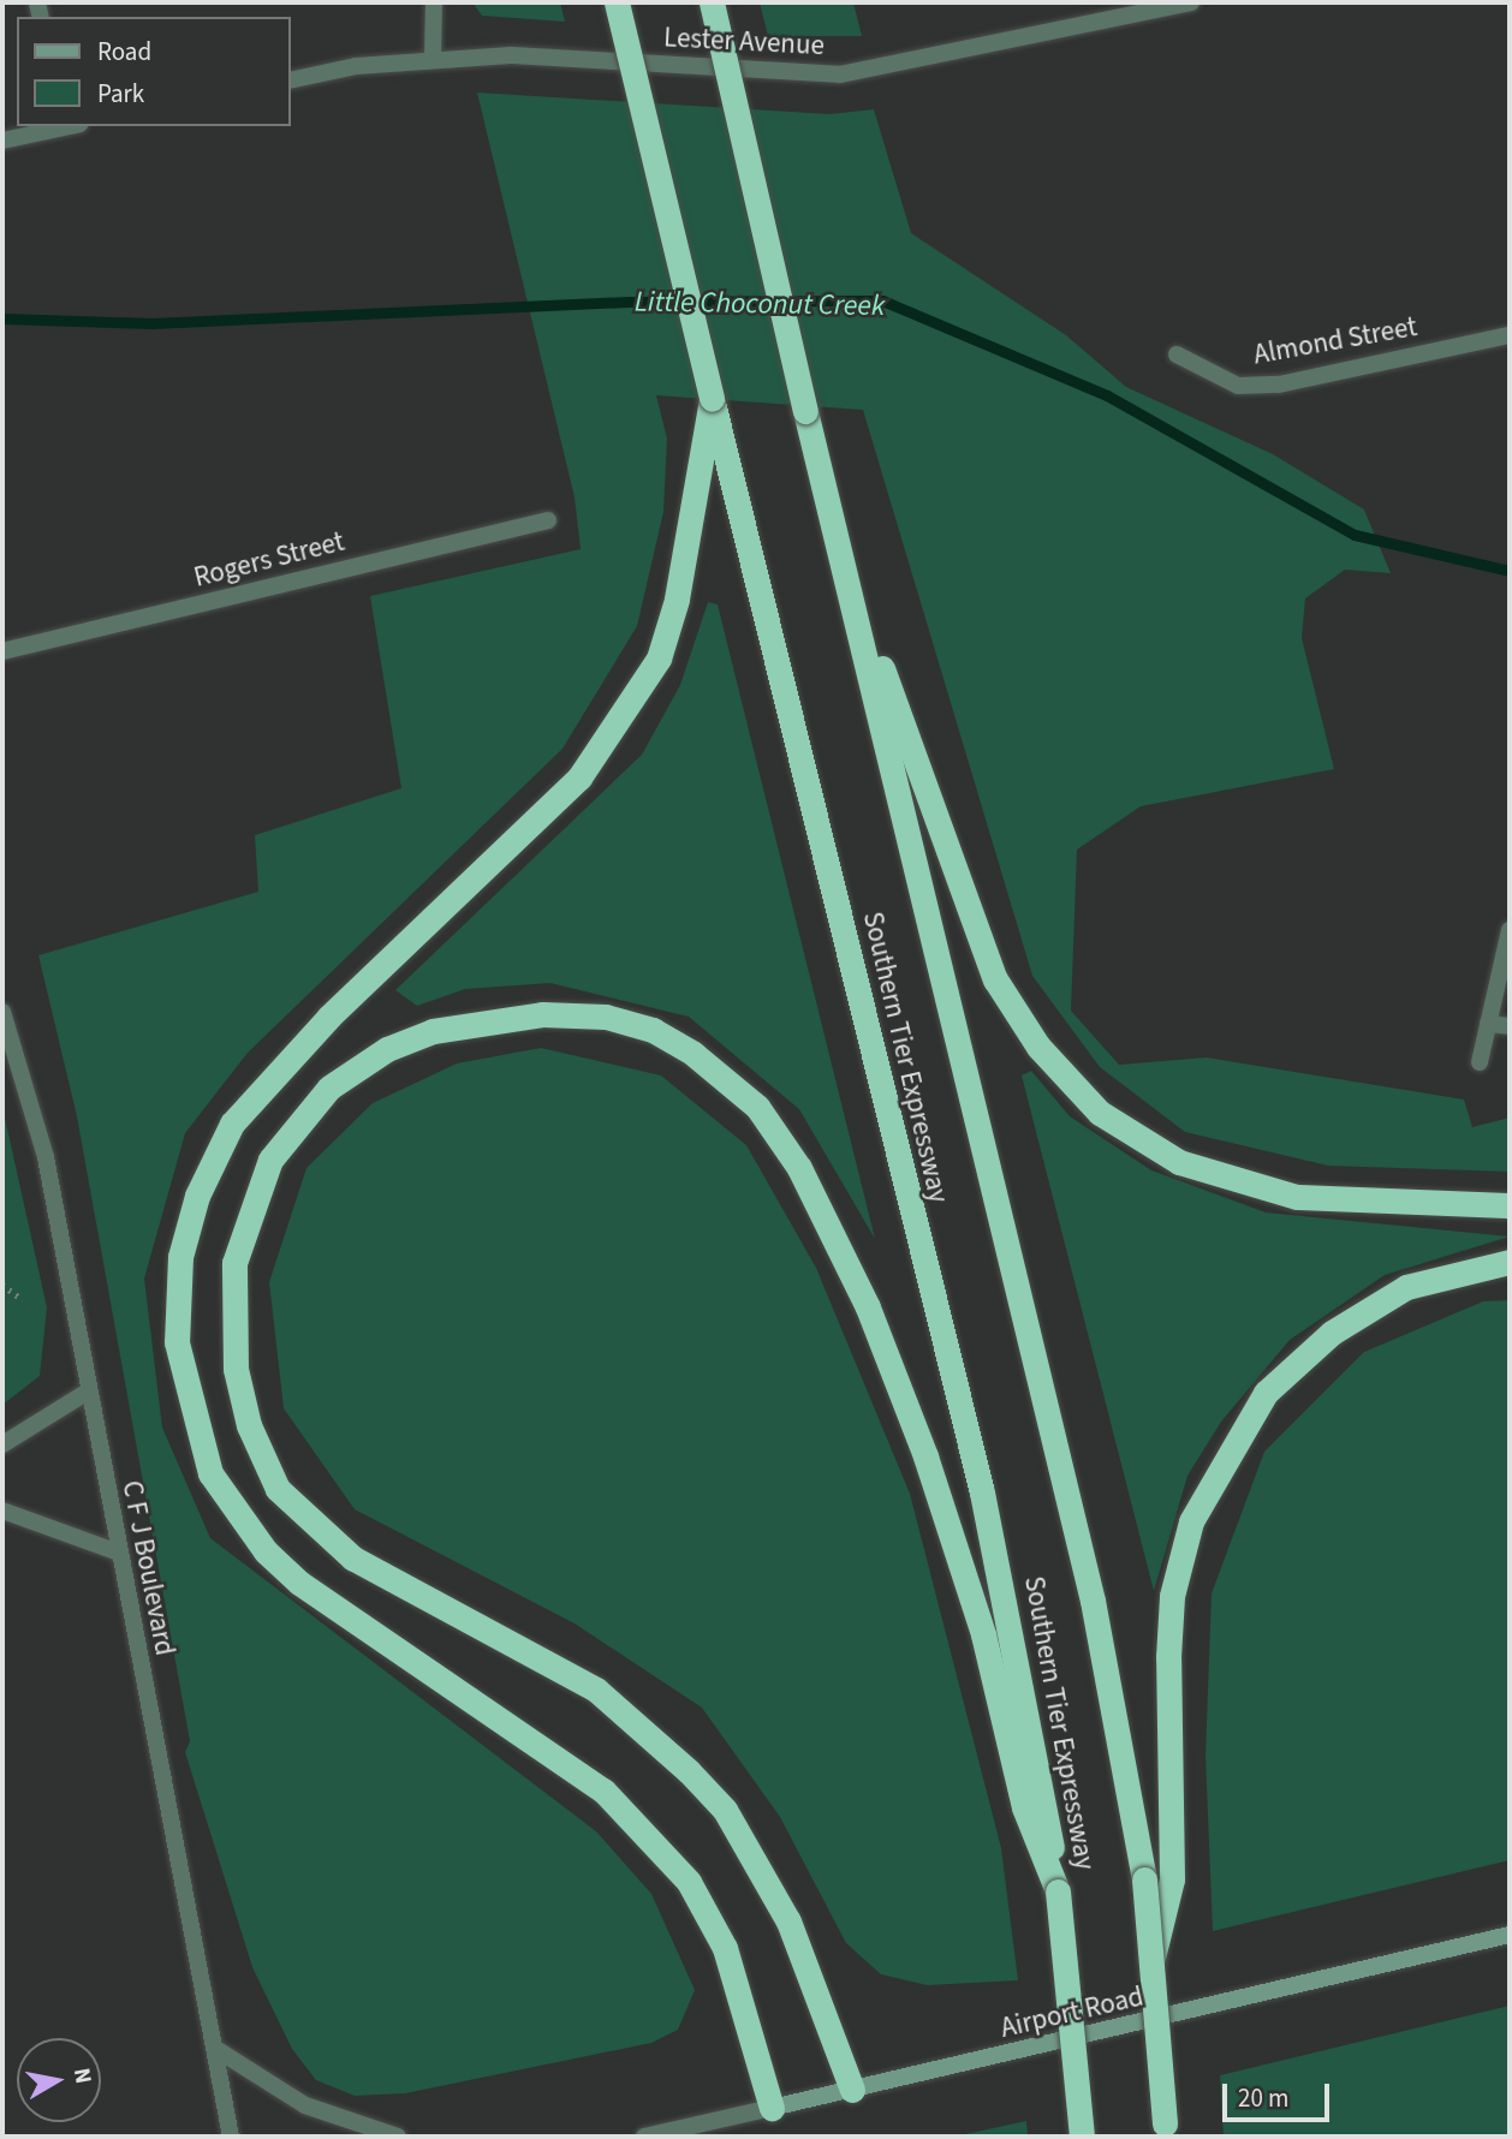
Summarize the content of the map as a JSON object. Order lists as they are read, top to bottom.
{
  "streets": {
    "highway": ["Southern Tier Expressway"],
    "main road": ["Airport Road"],
    "street": [
      "Lester Avenue",
      "Almond Street",
      "Rogers Street",
      "C F J Boulevard"
    ]
  },
  "water": ["Little Choconut Creek"],
  "legend": ["Road", "Park"],
  "scale_bar": "20 m",
  "north": "right"
}
